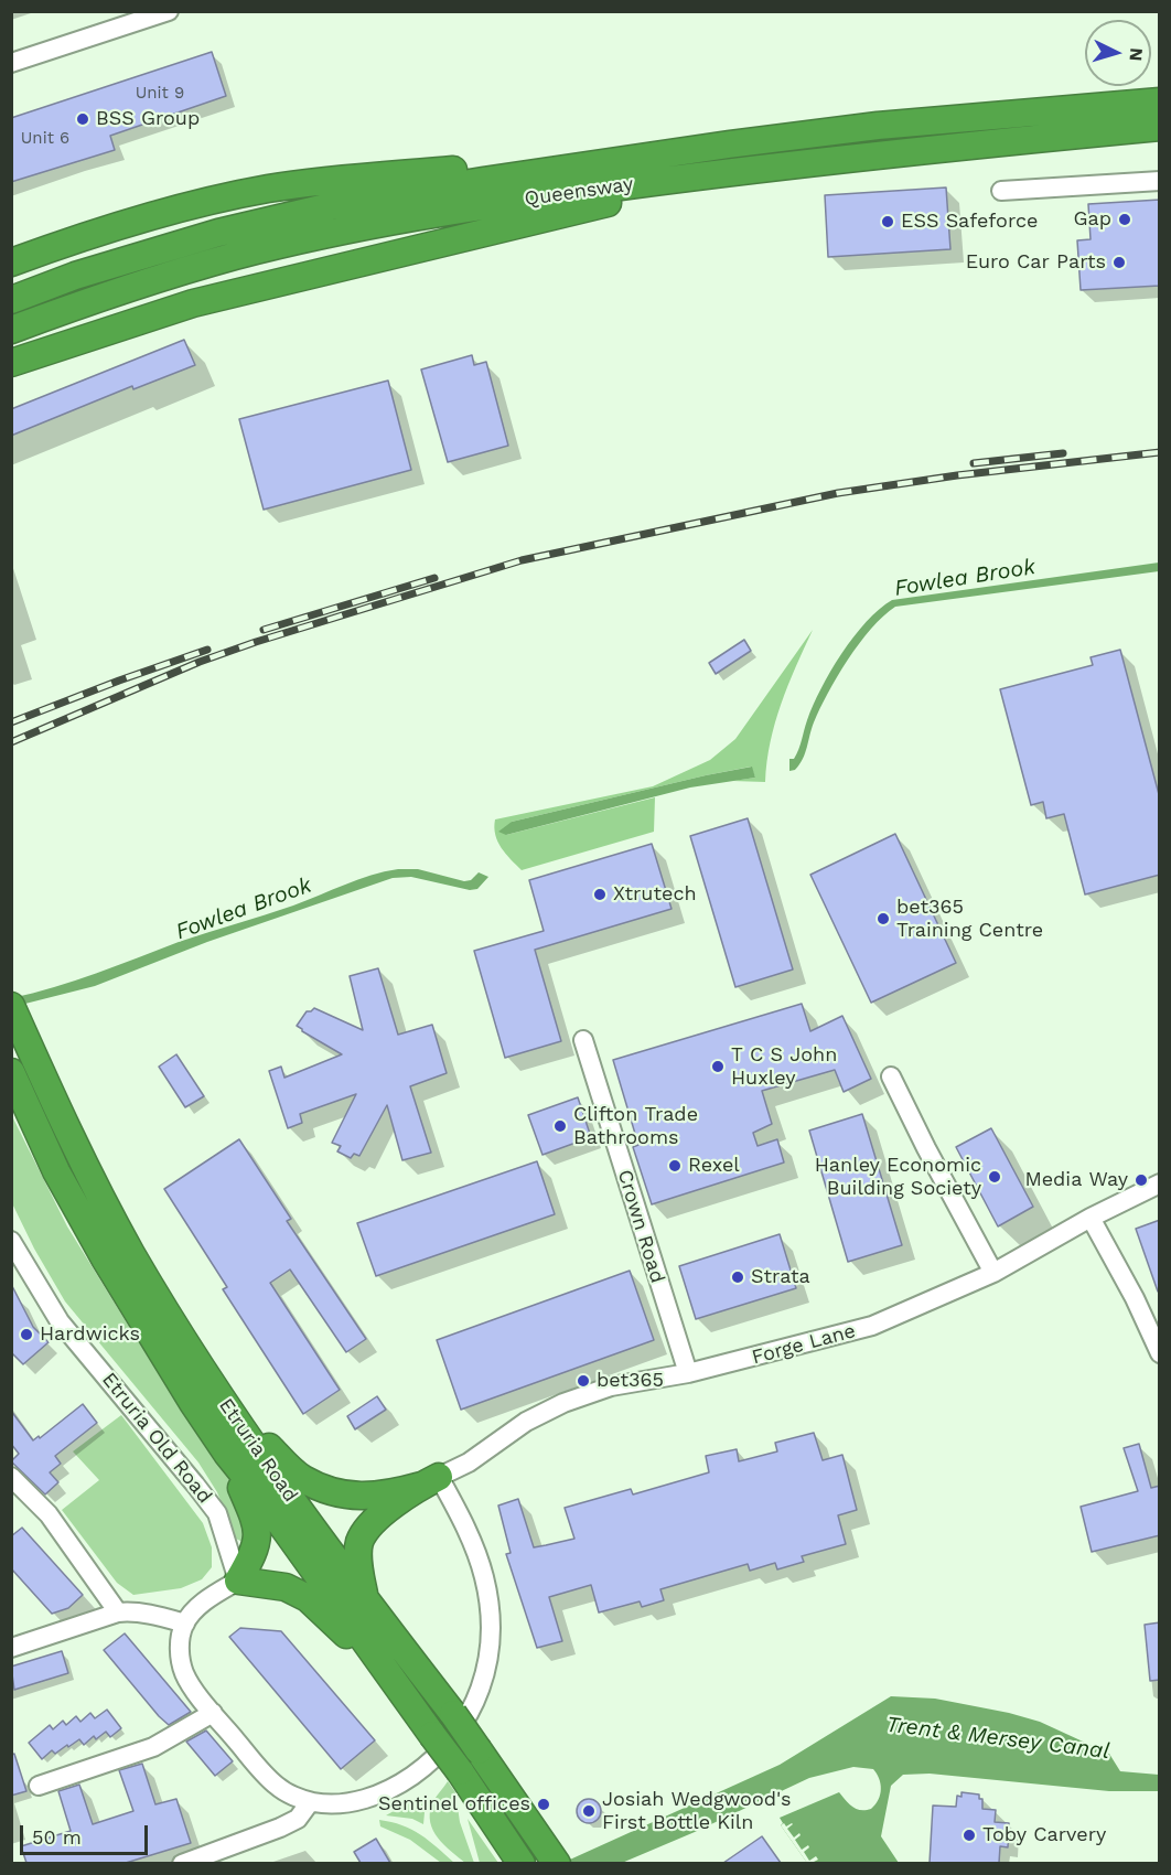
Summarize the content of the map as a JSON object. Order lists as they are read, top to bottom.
{
  "streets": {
    "highway": ["Queensway", "Etruria Road"],
    "street": ["Crown Road", "Forge Lane", "Etruria Old Road"]
  },
  "crossings": [
    ["Crown Road", "Forge Lane"]
  ],
  "water": ["Fowlea Brook", "Trent & Mersey Canal"],
  "places": [
    "BSS Group",
    "Gap",
    "ESS Safeforce",
    "Euro Car Parts",
    "Xtrutech",
    "bet365 Training Centre",
    "T C S John Huxley",
    "Clifton Trade Bathrooms",
    "Rexel",
    "Hanley Economic Building Society",
    "Media Way",
    "Strata",
    "Hardwicks",
    "bet365",
    "Sentinel offices",
    "Josiah Wedgwood's First Bottle Kiln",
    "Toby Carvery"
  ],
  "house_numbers": ["Unit 9", "Unit 6"],
  "scale_bar": "50 m",
  "north": "right"
}
